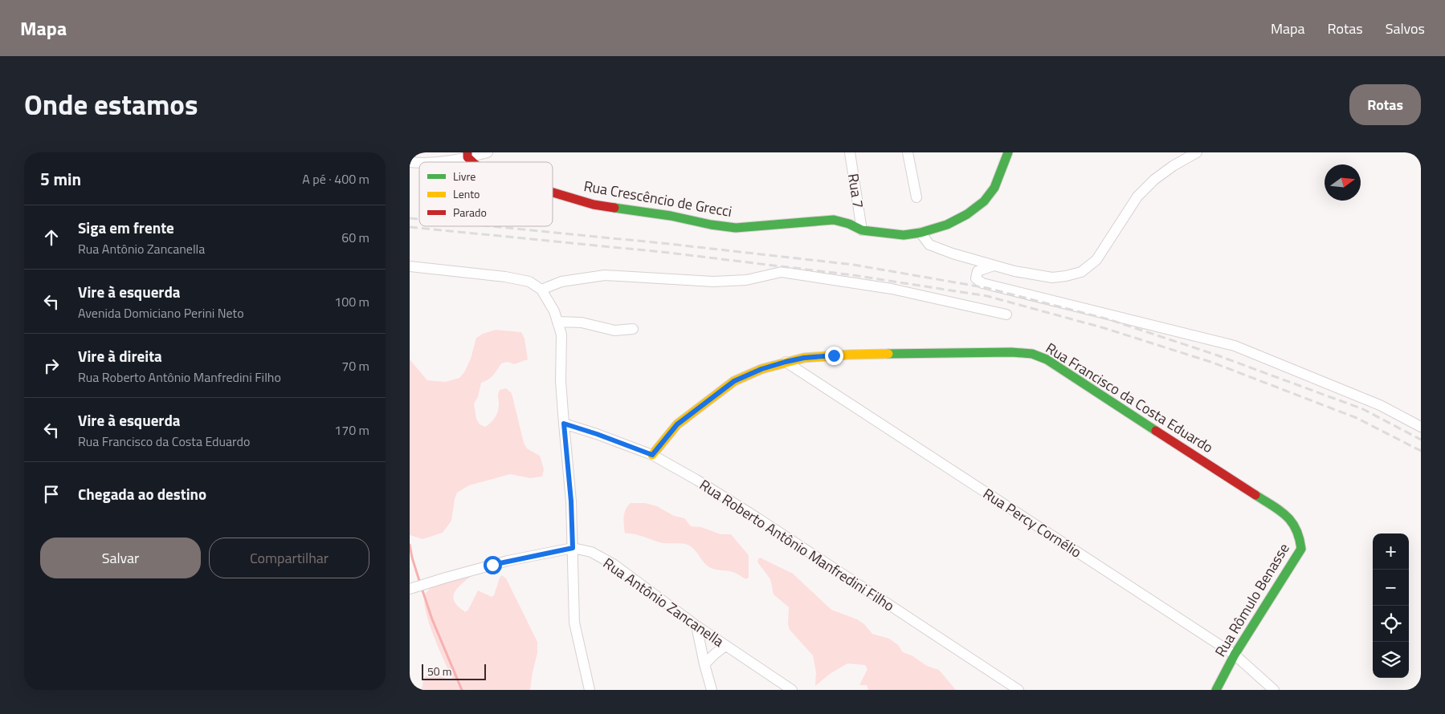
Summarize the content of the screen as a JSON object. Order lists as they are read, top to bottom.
{
  "streets": {
    "street": [
      "Rua 7",
      "Rua Crescêncio de Grecci",
      "Rua Francisco da Costa Eduardo",
      "Rua Percy Cornélio",
      "Rua Roberto Antônio Manfredini Filho",
      "Rua Rômulo Benasse",
      "Rua Antônio Zancanella"
    ]
  },
  "crossings": [
    ["Rua 7", "Rua Crescêncio de Grecci"],
    ["Rua Francisco da Costa Eduardo", "Rua Percy Cornélio"],
    ["Rua Francisco da Costa Eduardo", "Rua Roberto Antônio Manfredini Filho"],
    ["Rua Francisco da Costa Eduardo", "Rua Rômulo Benasse"],
    ["Rua Percy Cornélio", "Rua Rômulo Benasse"]
  ],
  "legend": ["Livre", "Lento", "Parado"],
  "scale_bar": "50 m",
  "north": "right",
  "page": {
    "header": "Mapa",
    "nav": ["Mapa", "Rotas", "Salvos"],
    "title": "Onde estamos",
    "buttons": [
      "Rotas",
      ["Salvar", "Compartilhar"]
    ],
    "heading": ["5 min", "A pé · 400 m"],
    "list": [
      ["Siga em frente", "Rua Antônio Zancanella", "60 m"],
      ["Vire à esquerda", "Avenida Domiciano Perini Neto", "100 m"],
      ["Vire à direita", "Rua Roberto Antônio Manfredini Filho", "70 m"],
      ["Vire à esquerda", "Rua Francisco da Costa Eduardo", "170 m"],
      "Chegada ao destino"
    ],
    "map_buttons": ["+", "−"],
    "scale": "50 m"
  }
}
